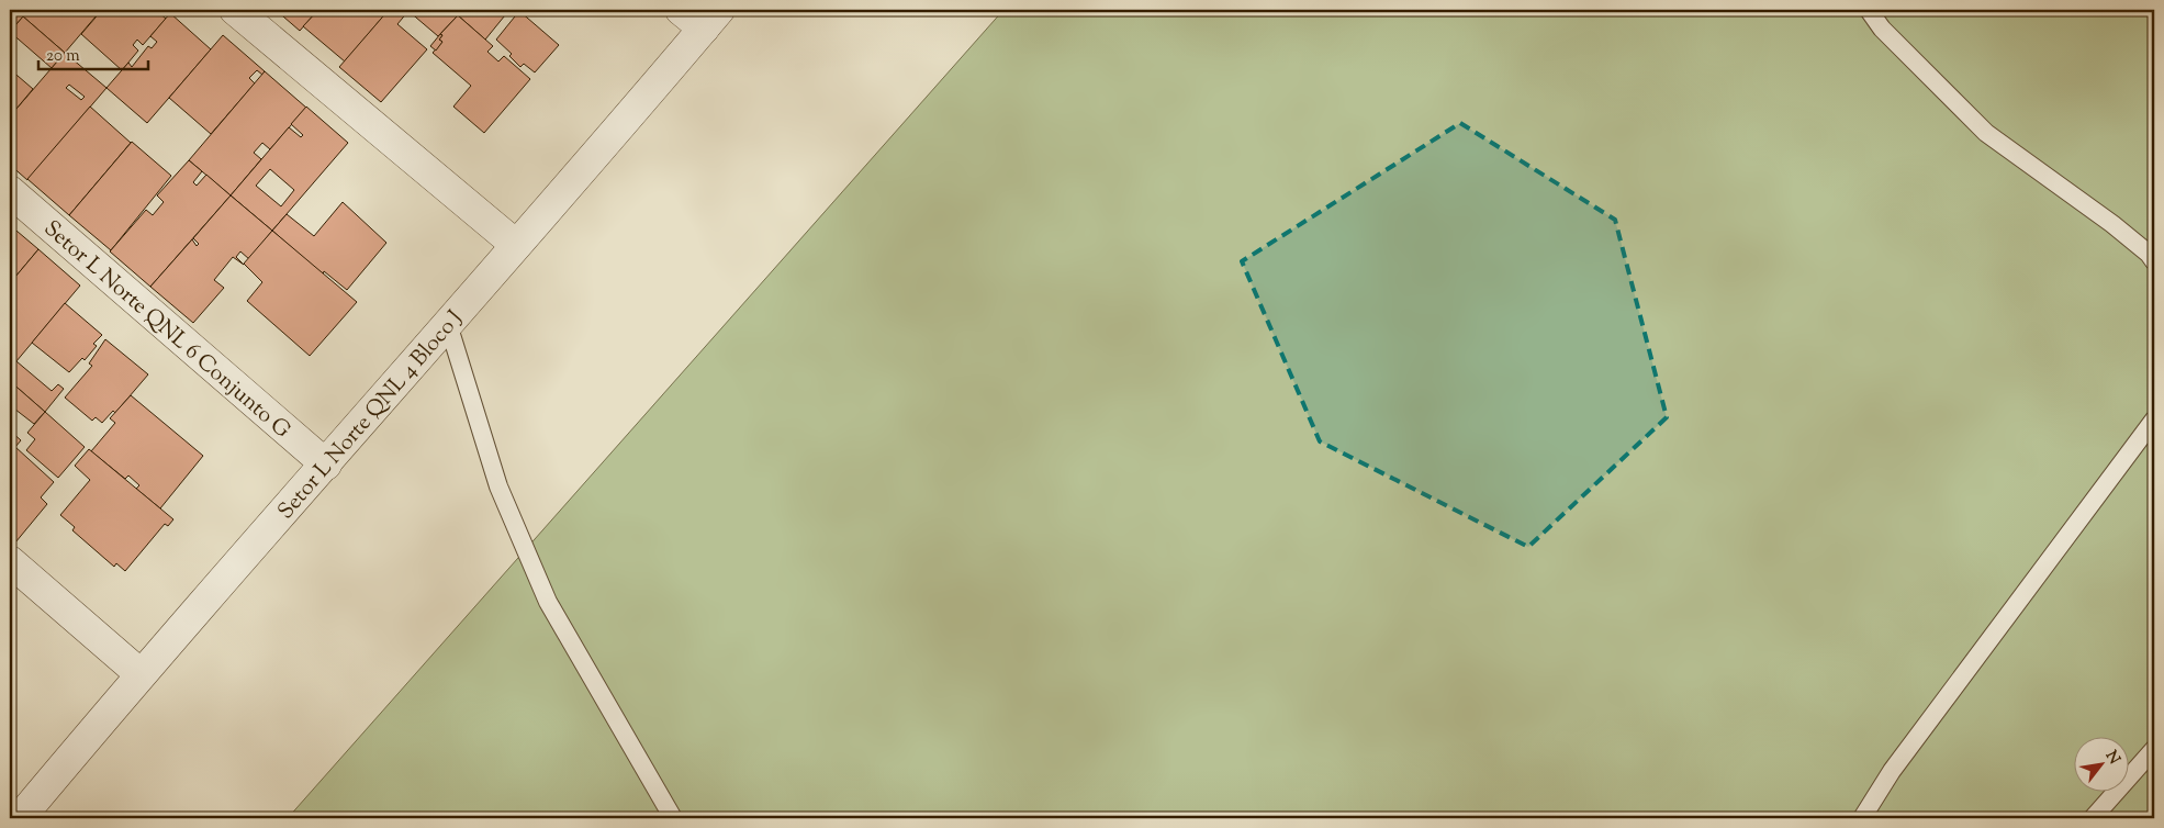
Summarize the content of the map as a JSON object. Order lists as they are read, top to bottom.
{
  "streets": {
    "street": ["Setor L Norte QNL 6 Conjunto G", "Setor L Norte QNL 4 Bloco J"]
  },
  "crossings": [
    ["Setor L Norte QNL 6 Conjunto G", "Setor L Norte QNL 4 Bloco J"]
  ],
  "scale_bar": "20 m",
  "north": "top right"
}
